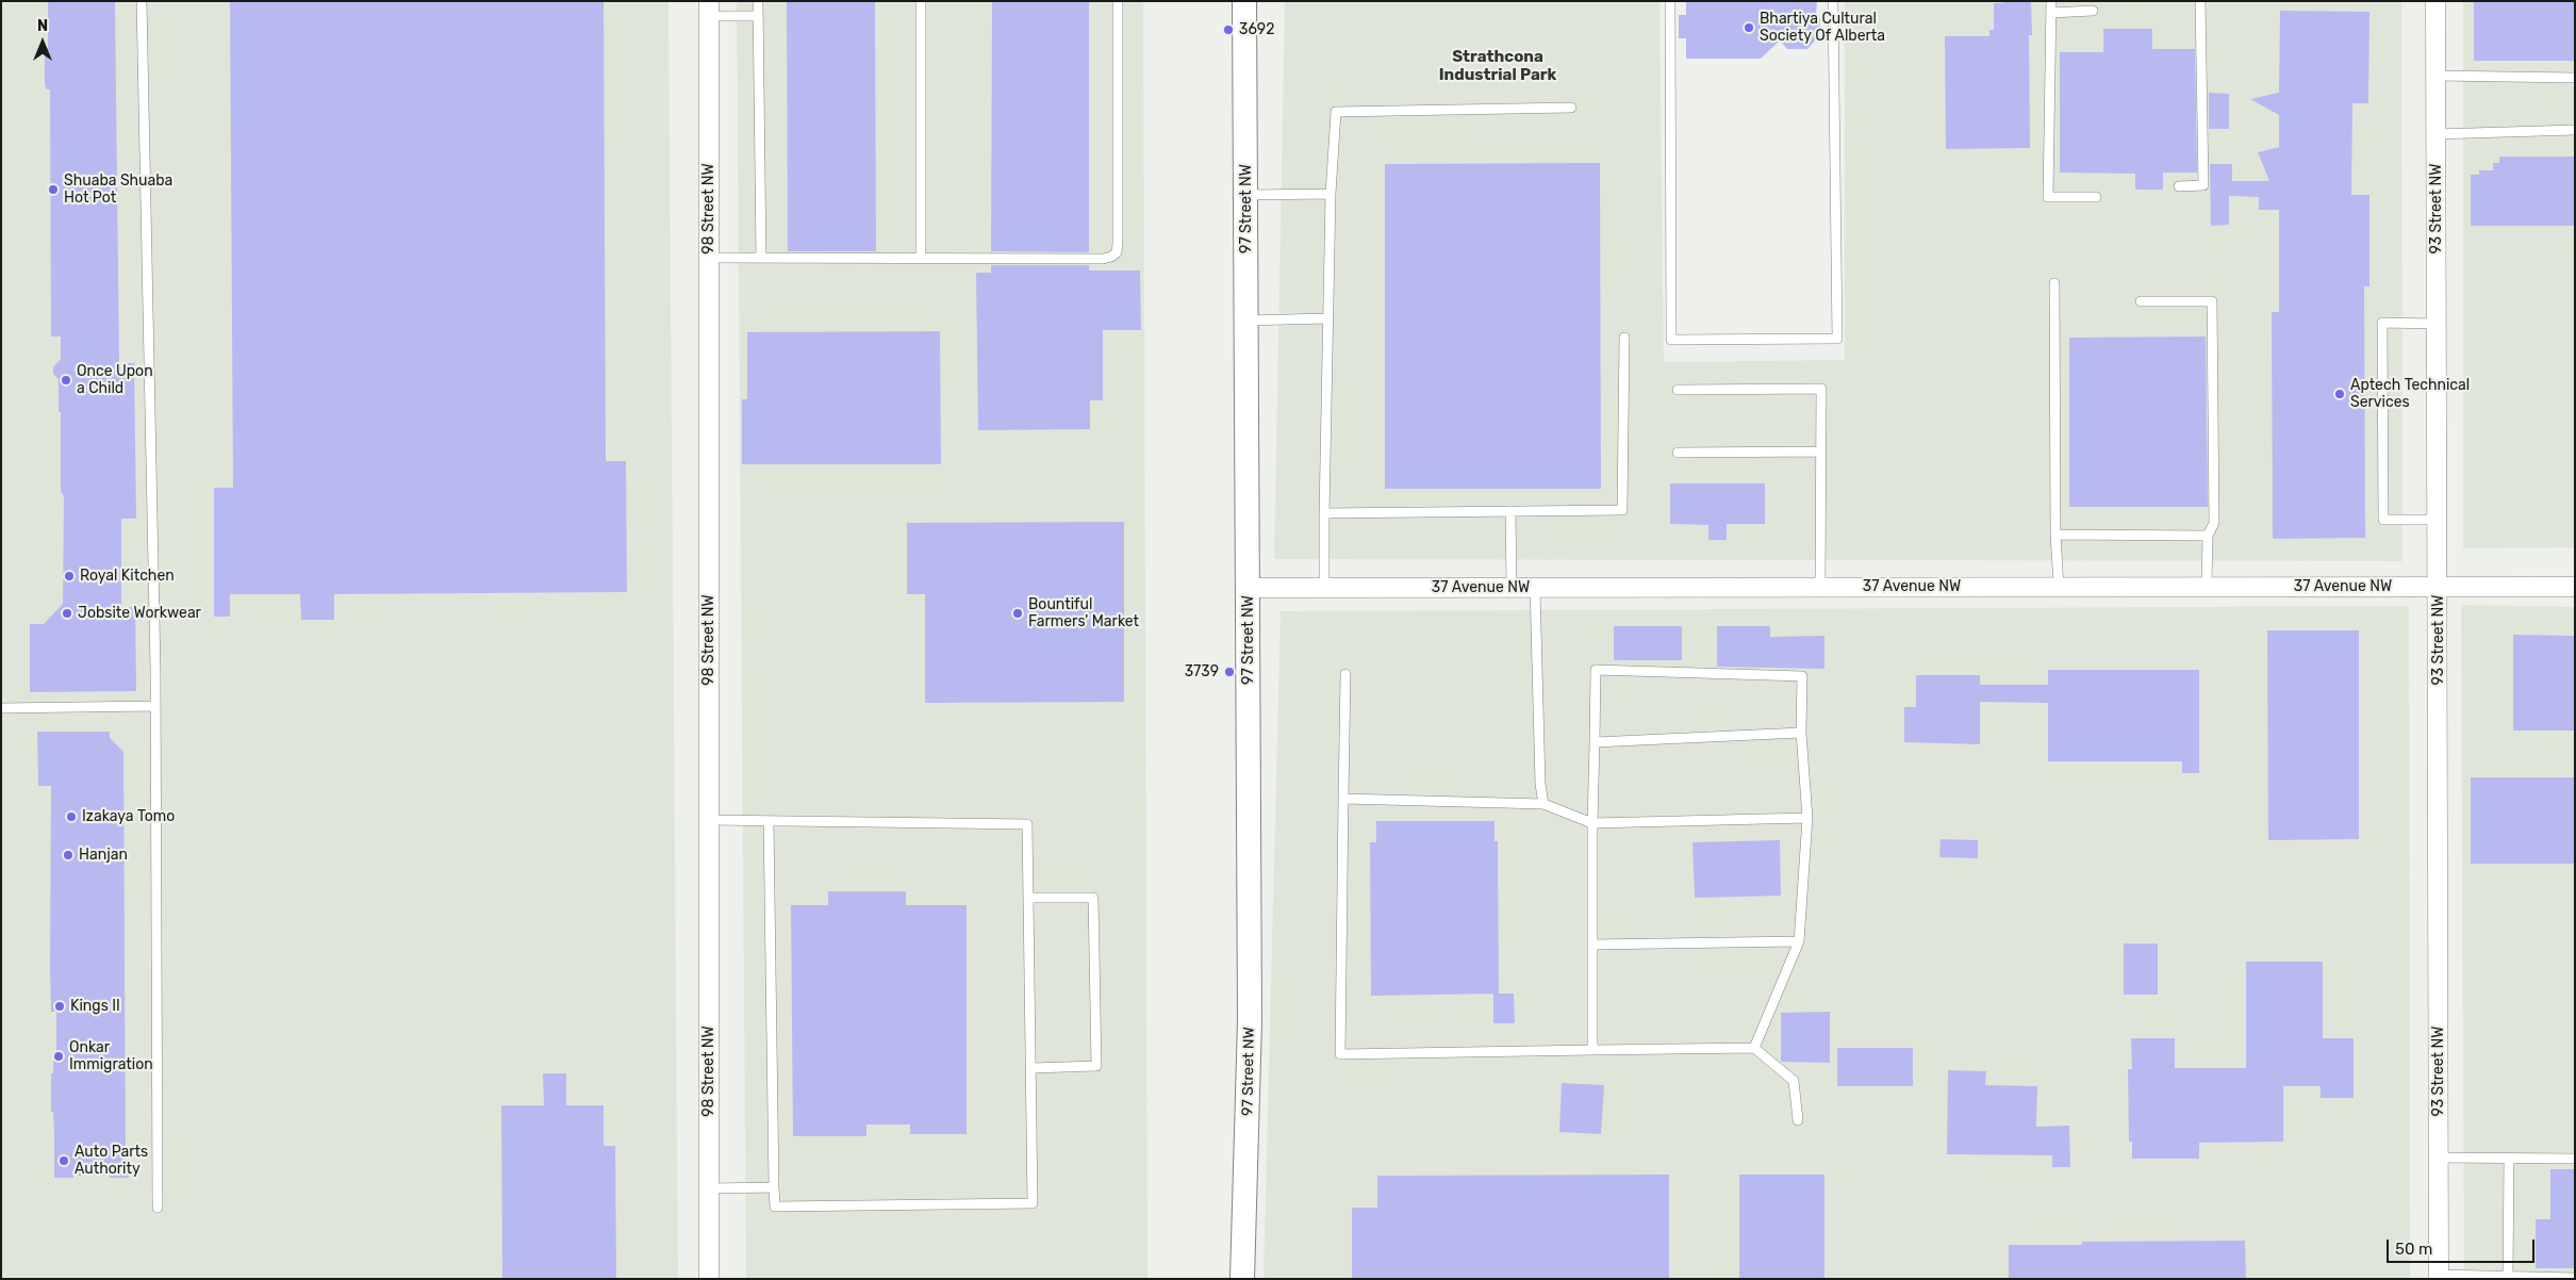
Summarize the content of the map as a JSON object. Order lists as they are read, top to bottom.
{
  "streets": {
    "street": [
      "98 Street NW",
      "97 Street NW",
      "93 Street NW",
      "37 Avenue NW"
    ]
  },
  "crossings": [
    ["97 Street NW", "37 Avenue NW"],
    ["93 Street NW", "37 Avenue NW"]
  ],
  "districts": ["Strathcona Industrial Park"],
  "places": [
    "Bhartiya Cultural Society Of Alberta",
    "3692",
    "Shuaba Shuaba Hot Pot",
    "Once Upon a Child",
    "Aptech Technical Services",
    "Royal Kitchen",
    "Jobsite Workwear",
    "Bountiful Farmers' Market",
    "3739",
    "Izakaya Tomo",
    "Hanjan",
    "Kings II",
    "Onkar Immigration",
    "Auto Parts Authority"
  ],
  "scale_bar": "50 m",
  "north": "top"
}
